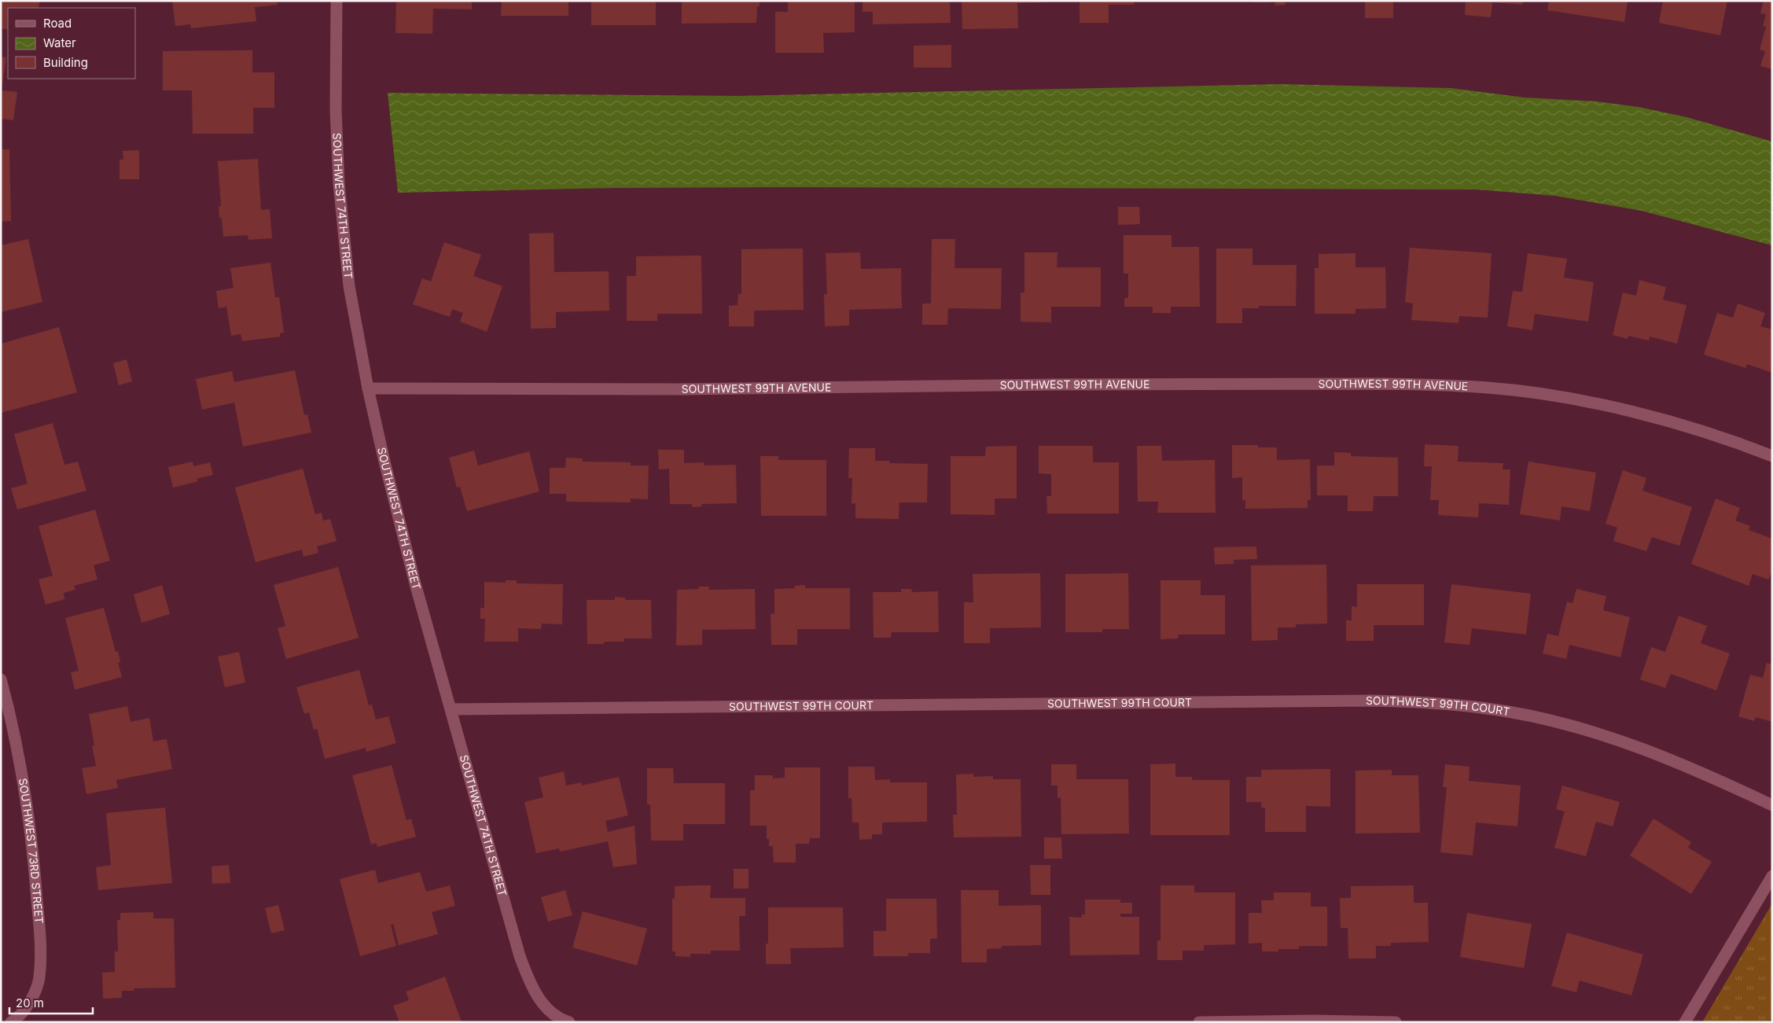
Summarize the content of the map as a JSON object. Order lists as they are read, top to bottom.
{
  "streets": {
    "street": [
      "SOUTHWEST 74TH STREET",
      "SOUTHWEST 99TH AVENUE",
      "SOUTHWEST 99TH COURT",
      "SOUTHWEST 73RD STREET"
    ]
  },
  "crossings": [
    ["SOUTHWEST 74TH STREET", "SOUTHWEST 99TH AVENUE"],
    ["SOUTHWEST 74TH STREET", "SOUTHWEST 99TH COURT"]
  ],
  "legend": ["Road", "Water", "Building"],
  "scale_bar": "20 m"
}
